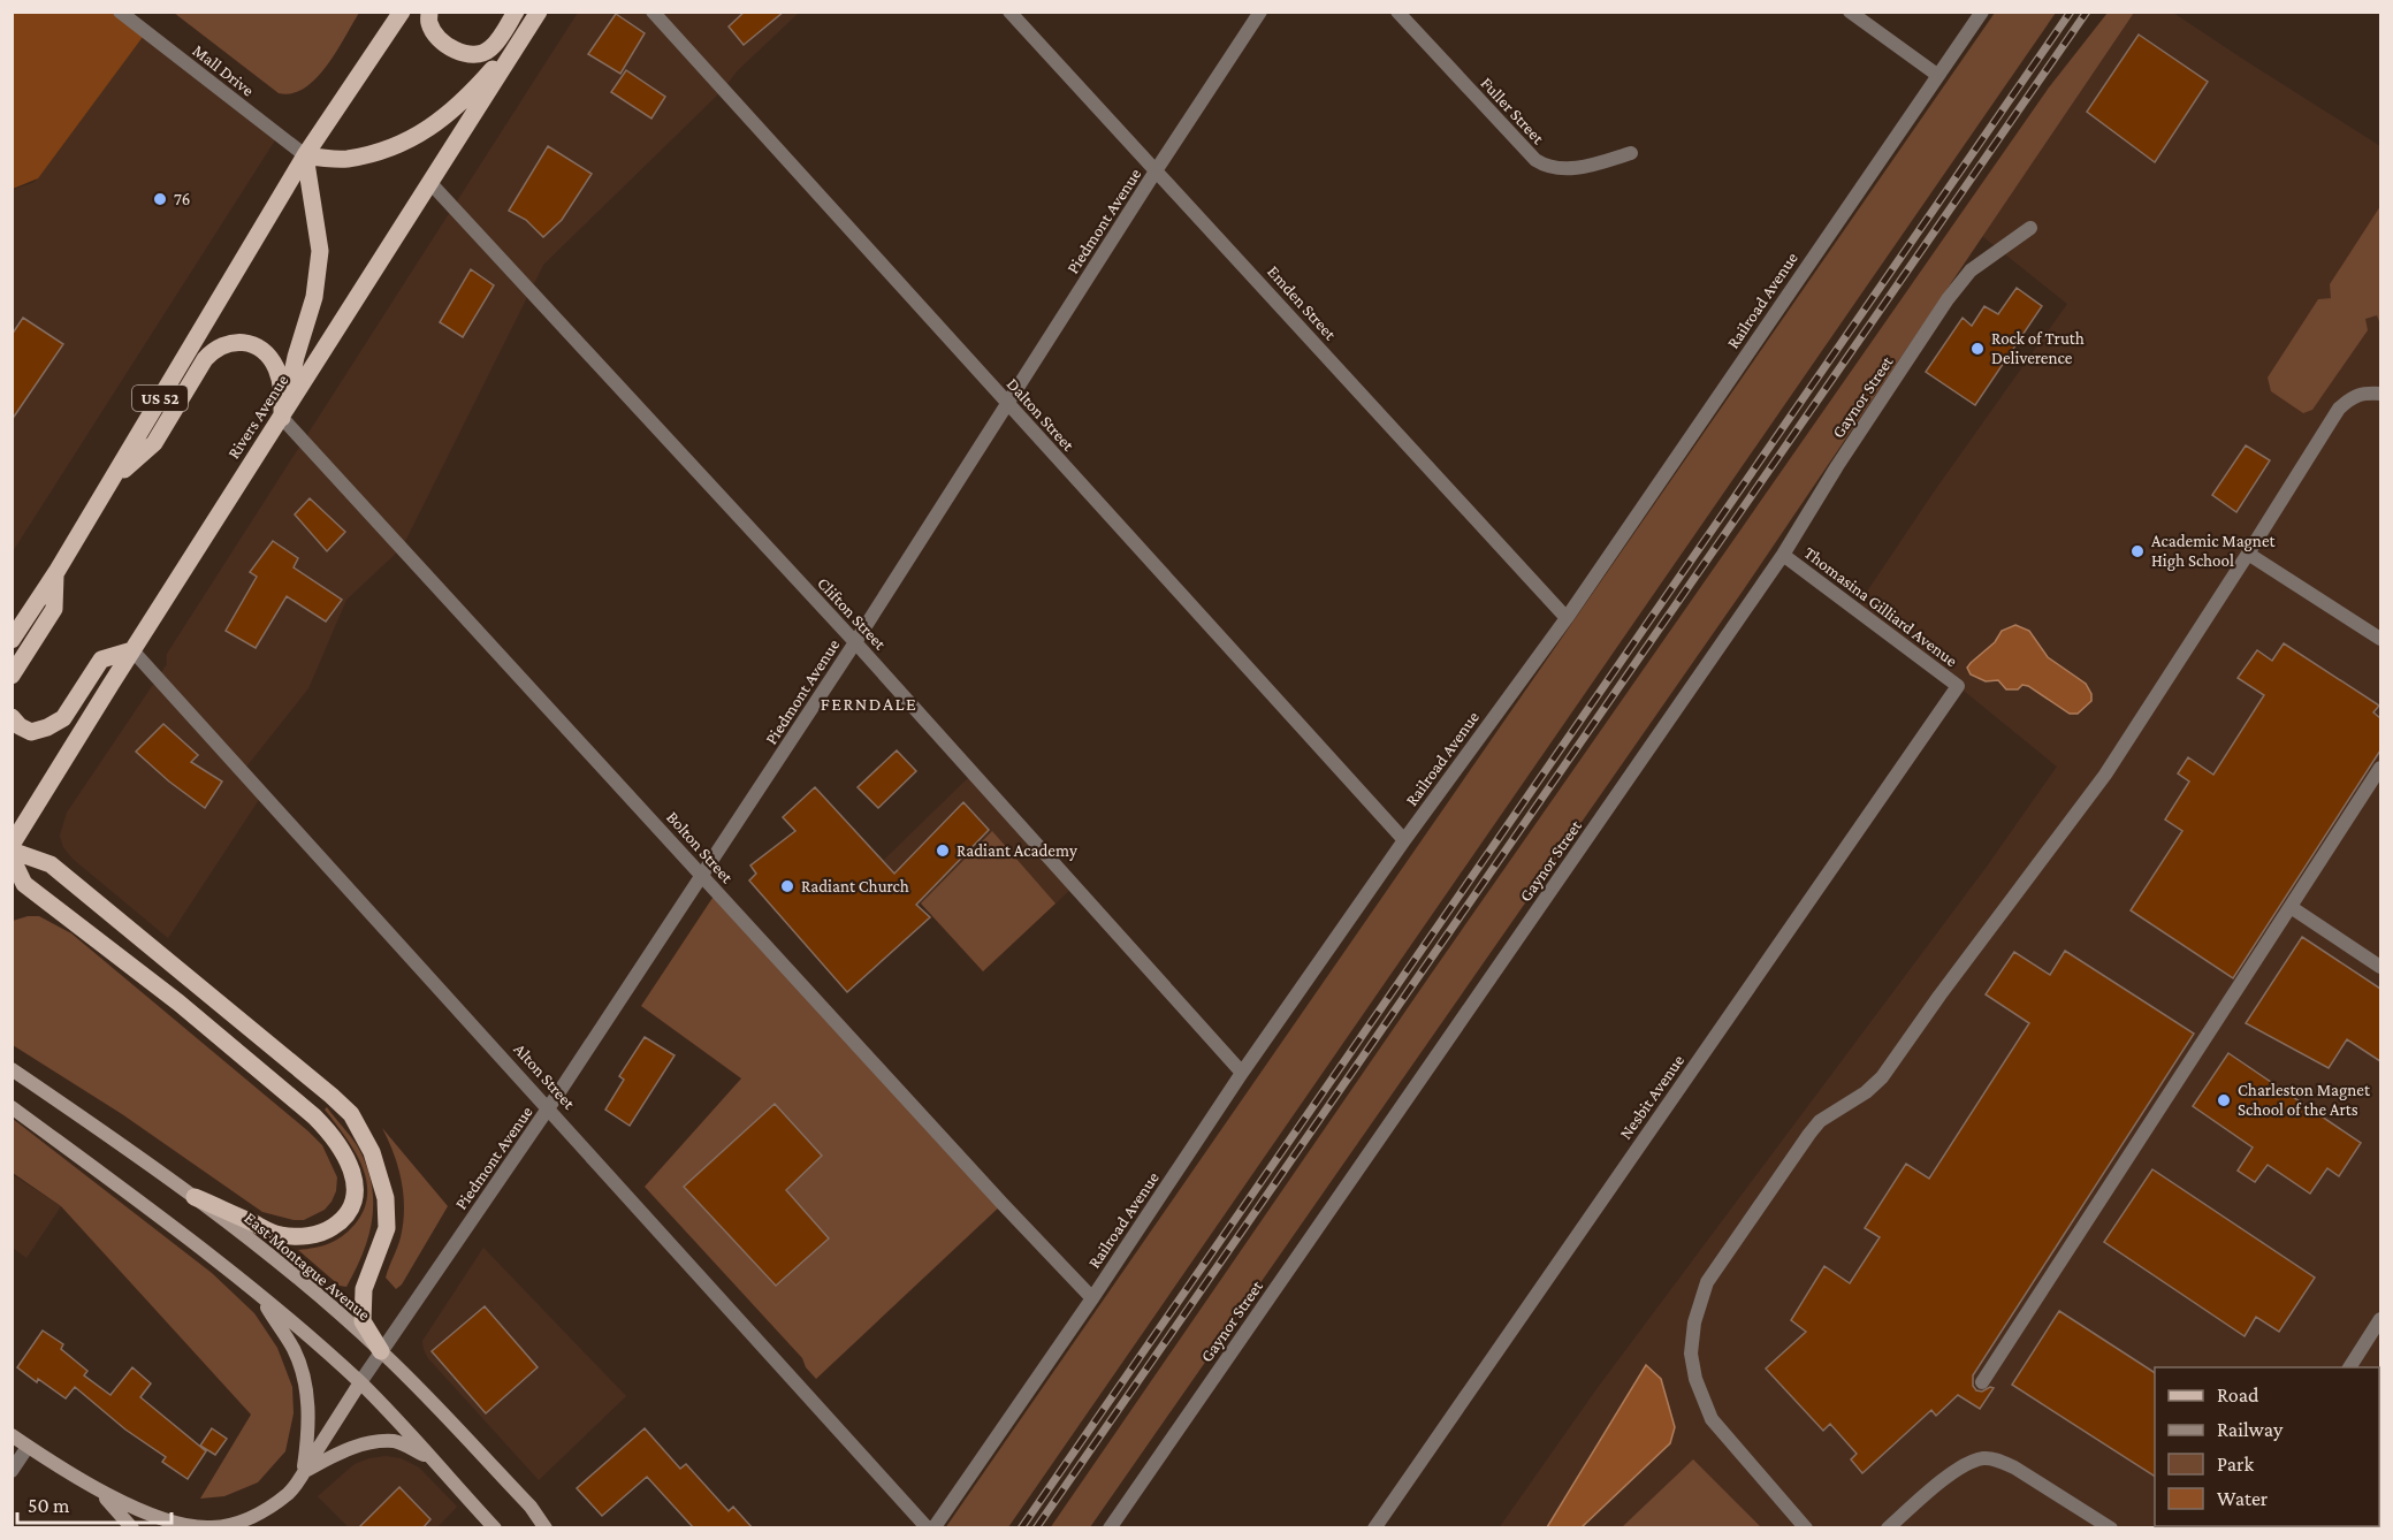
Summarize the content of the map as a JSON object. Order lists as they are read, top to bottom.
{
  "streets": {
    "main road": ["US 52", "Rivers Avenue", "East Montague Avenue"],
    "street": [
      "Mall Drive",
      "Fuller Street",
      "Piedmont Avenue",
      "Railroad Avenue",
      "Emden Street",
      "Gaynor Street",
      "Dalton Street",
      "Thomasina Gilliard Avenue",
      "Clifton Street",
      "Bolton Street",
      "Alton Street",
      "Nesbit Avenue"
    ]
  },
  "crossings": [
    ["Mall Drive", "US 52"],
    ["Piedmont Avenue", "Emden Street"],
    ["Piedmont Avenue", "Dalton Street"],
    ["Piedmont Avenue", "Clifton Street"],
    ["Piedmont Avenue", "Bolton Street"],
    ["Piedmont Avenue", "Alton Street"],
    ["Piedmont Avenue", "East Montague Avenue"],
    ["Railroad Avenue", "Emden Street"],
    ["Railroad Avenue", "Dalton Street"],
    ["Railroad Avenue", "Clifton Street"],
    ["Railroad Avenue", "Bolton Street"],
    ["Gaynor Street", "Thomasina Gilliard Avenue"],
    ["Rivers Avenue", "Clifton Street"],
    ["Rivers Avenue", "Bolton Street"],
    ["Rivers Avenue", "Alton Street"],
    ["Thomasina Gilliard Avenue", "Nesbit Avenue"]
  ],
  "districts": ["FERNDALE"],
  "places": [
    "76",
    "Rock of Truth Deliverence",
    "Academic Magnet High School",
    "Radiant Academy",
    "Radiant Church",
    "Charleston Magnet School of the Arts"
  ],
  "legend": [
    "Road",
    "Railway",
    "Park",
    "Water"
  ],
  "scale_bar": "50 m"
}
